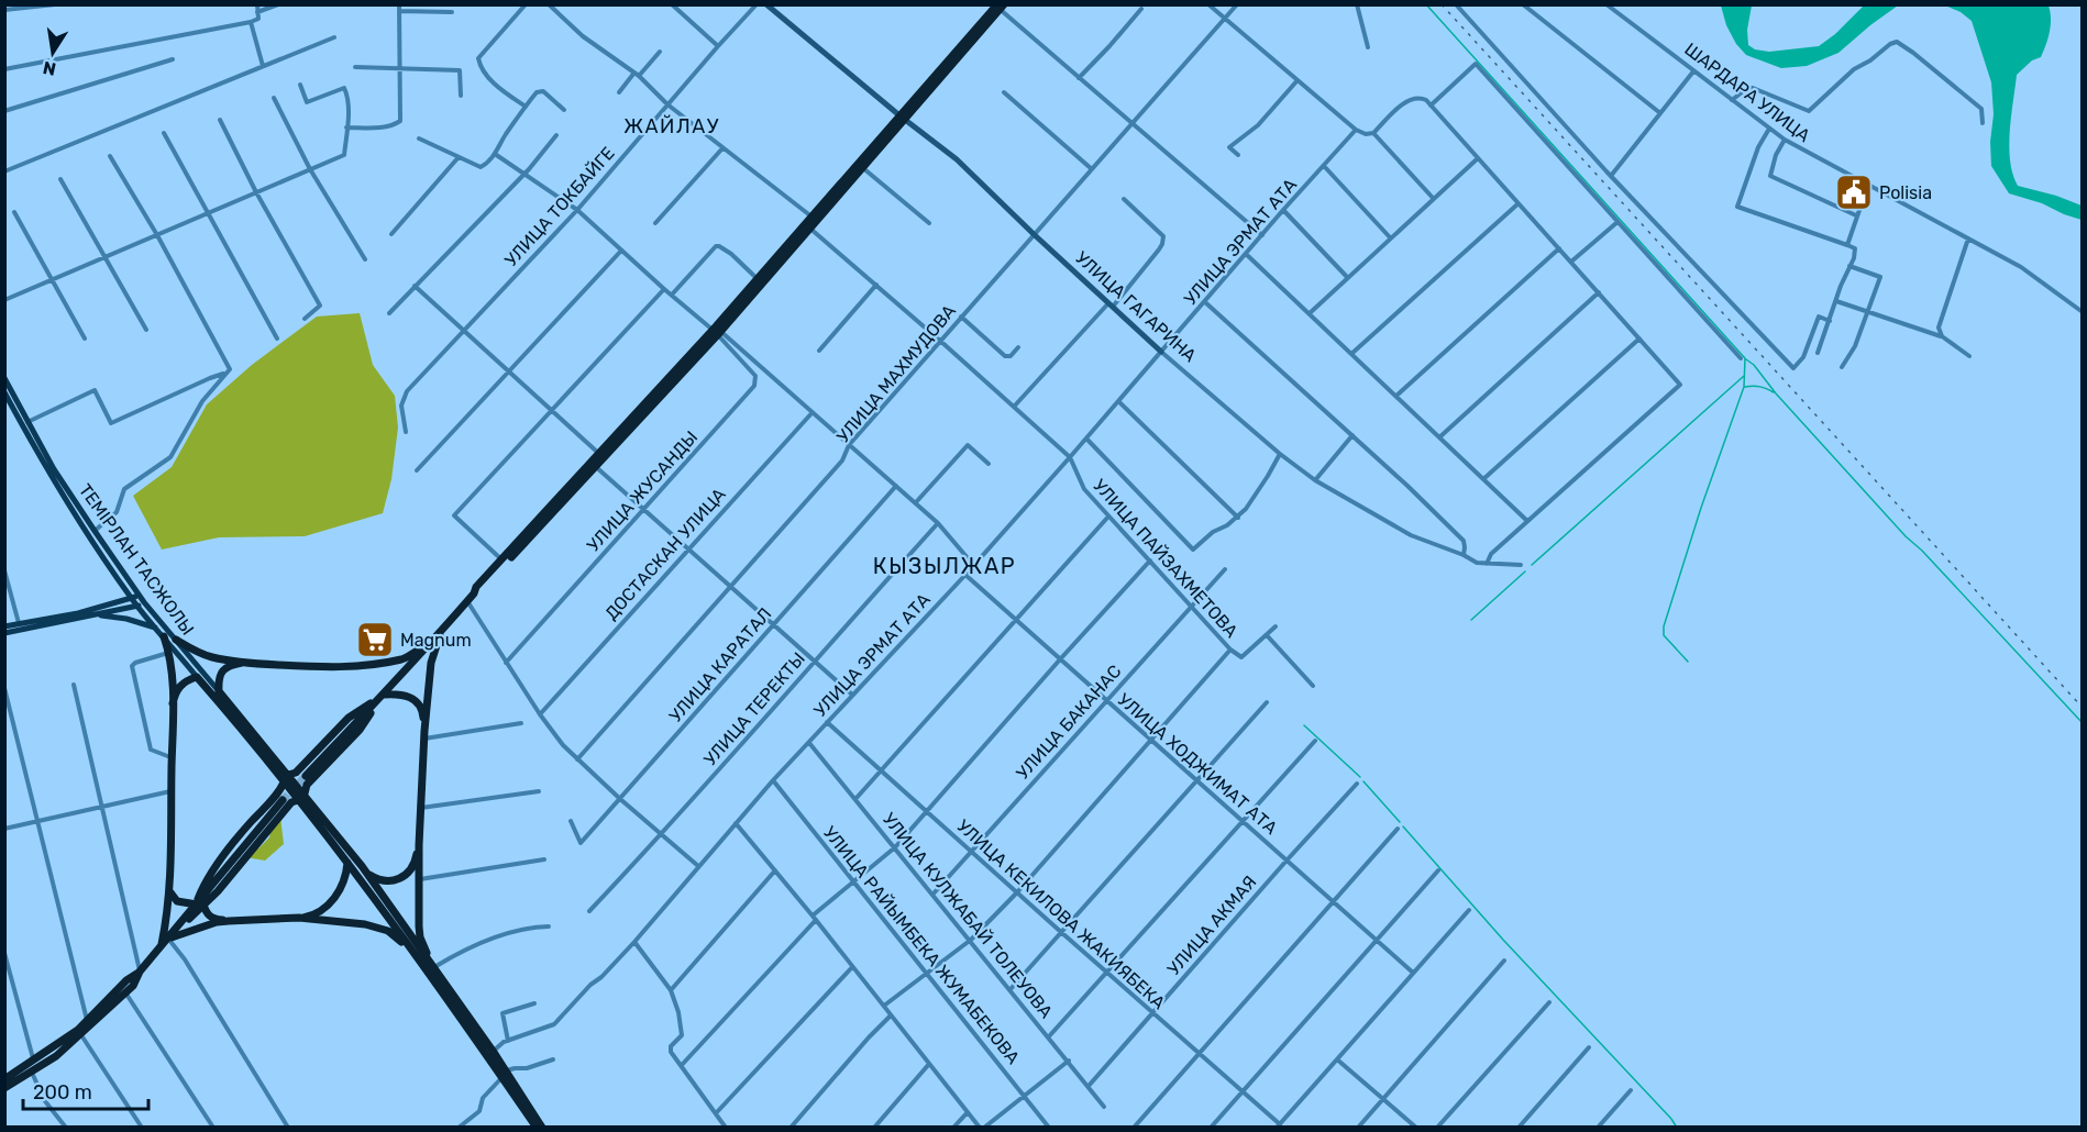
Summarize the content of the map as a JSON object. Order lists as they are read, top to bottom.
{
  "streets": {
    "highway": ["ТЕМІРЛАН ТАСЖОЛЫ"],
    "street": [
      "ШАРДАРА УЛИЦА",
      "УЛИЦА ТОКБАЙГЕ",
      "УЛИЦА ЭРМАТ АТА",
      "УЛИЦА ГАГАРИНА",
      "УЛИЦА МАХМУДОВА",
      "УЛИЦА ЖУСАНДЫ",
      "ДОСТАСКАН УЛИЦА",
      "УЛИЦА ПАЙЗАХМЕТОВА",
      "УЛИЦА КАРАТАЛ",
      "УЛИЦА ТЕРЕКТЫ",
      "УЛИЦА БАКАНАС",
      "УЛИЦА ХОДЖИМАТ АТА",
      "УЛИЦА КЕКИЛОВА ЖАКИЯБЕКА",
      "УЛИЦА КУЛЖАБАЙ ТОЛЕУОВА",
      "УЛИЦА АКМАЯ",
      "УЛИЦА РАЙЫМБЕКА ЖУМАБЕКОВА"
    ]
  },
  "crossings": [
    ["УЛИЦА ЭРМАТ АТА", "УЛИЦА ГАГАРИНА"],
    ["УЛИЦА ЭРМАТ АТА", "УЛИЦА ПАЙЗАХМЕТОВА"],
    ["УЛИЦА ЭРМАТ АТА", "УЛИЦА ХОДЖИМАТ АТА"],
    ["УЛИЦА ЭРМАТ АТА", "УЛИЦА КЕКИЛОВА ЖАКИЯБЕКА"],
    ["УЛИЦА ЭРМАТ АТА", "УЛИЦА КУЛЖАБАЙ ТОЛЕУОВА"],
    ["УЛИЦА ЭРМАТ АТА", "УЛИЦА РАЙЫМБЕКА ЖУМАБЕКОВА"],
    ["УЛИЦА ГАГАРИНА", "УЛИЦА МАХМУДОВА"],
    ["УЛИЦА МАХМУДОВА", "УЛИЦА ПАЙЗАХМЕТОВА"],
    ["УЛИЦА ПАЙЗАХМЕТОВА", "УЛИЦА БАКАНАС"],
    ["УЛИЦА БАКАНАС", "УЛИЦА ХОДЖИМАТ АТА"],
    ["УЛИЦА БАКАНАС", "УЛИЦА КЕКИЛОВА ЖАКИЯБЕКА"],
    ["УЛИЦА БАКАНАС", "УЛИЦА КУЛЖАБАЙ ТОЛЕУОВА"],
    ["УЛИЦА ХОДЖИМАТ АТА", "УЛИЦА АКМАЯ"],
    ["УЛИЦА КЕКИЛОВА ЖАКИЯБЕКА", "УЛИЦА АКМАЯ"],
    ["УЛИЦА КУЛЖАБАЙ ТОЛЕУОВА", "УЛИЦА АКМАЯ"]
  ],
  "districts": ["ЖАЙЛАУ", "КЫЗЫЛЖАР"],
  "places": {
    "public building": ["Polisia"],
    "supermarket": ["Magnum"]
  },
  "scale_bar": "200 m",
  "north": "bottom"
}
